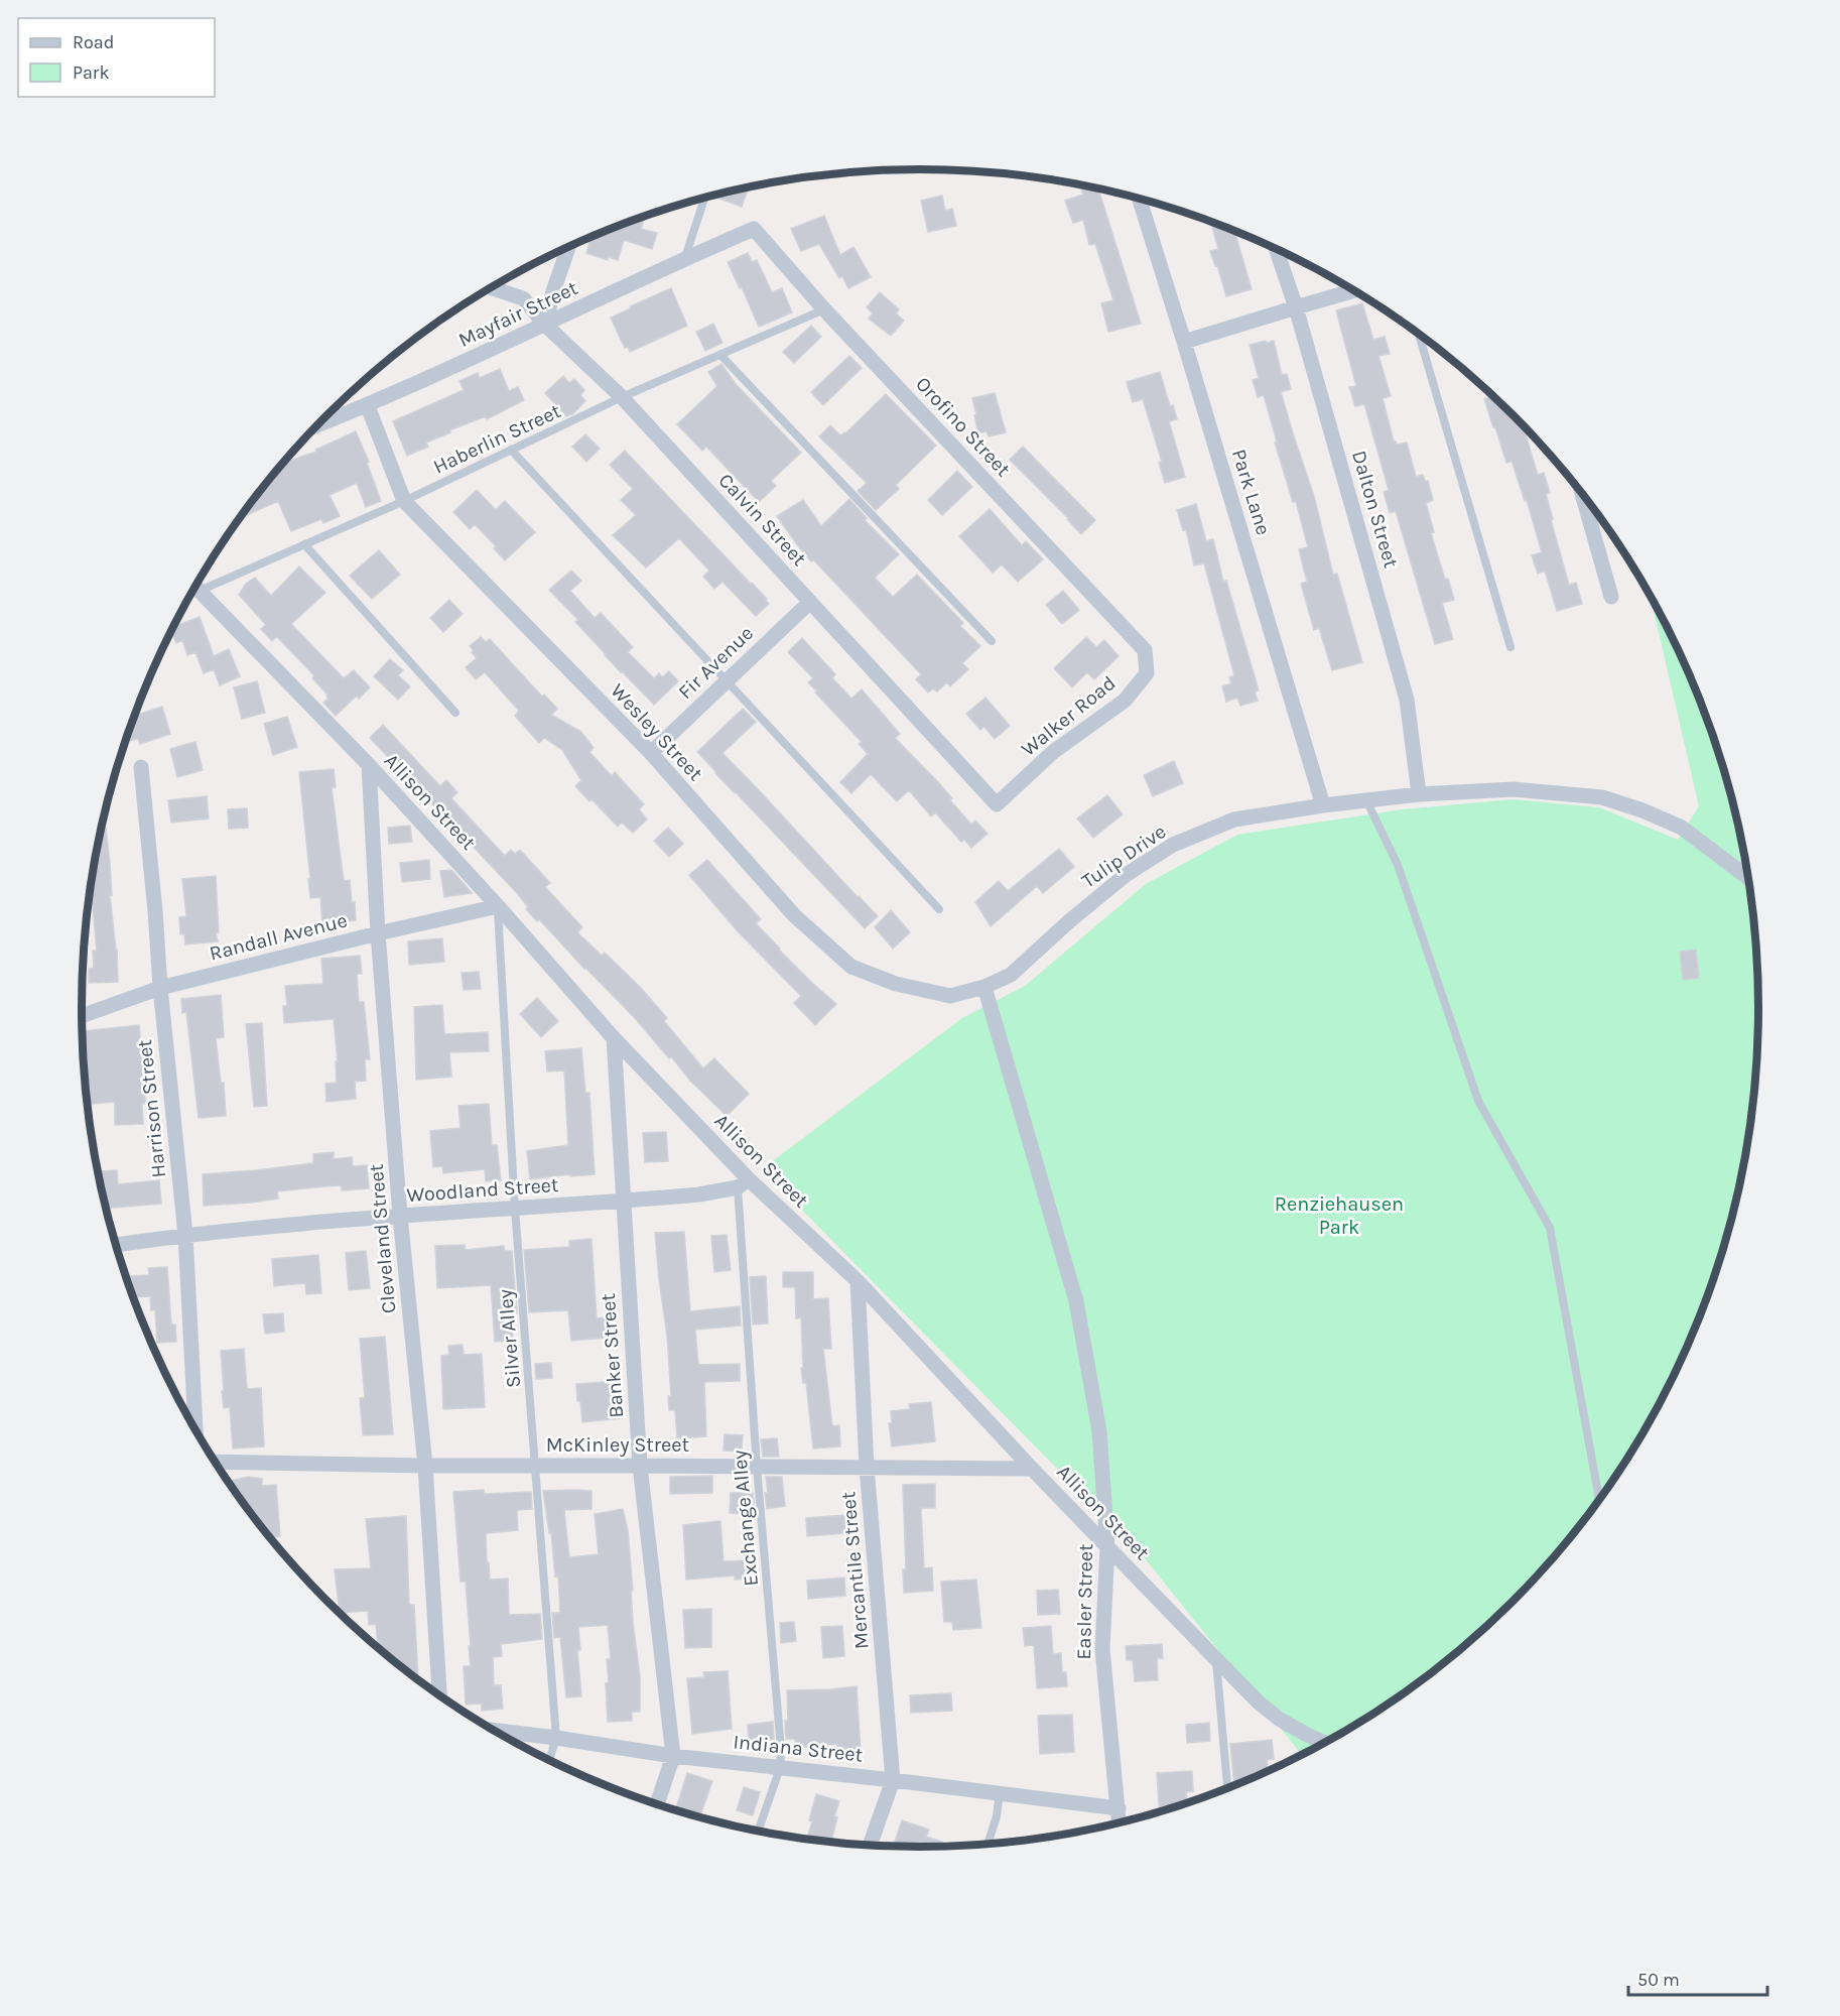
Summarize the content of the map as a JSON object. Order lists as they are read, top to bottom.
{
  "streets": {
    "street": [
      "Mayfair Street",
      "Orofino Street",
      "Park Lane",
      "Dalton Street",
      "Calvin Street",
      "Fir Avenue",
      "Walker Road",
      "Wesley Street",
      "Allison Street",
      "Tulip Drive",
      "Randall Avenue",
      "Harrison Street",
      "Woodland Street",
      "Cleveland Street",
      "Banker Street",
      "McKinley Street",
      "Mercantile Street",
      "Easler Street",
      "Indiana Street"
    ],
    "lane": ["Haberlin Street", "Silver Alley", "Exchange Alley"]
  },
  "crossings": [
    ["Mayfair Street", "Orofino Street"],
    ["Mayfair Street", "Calvin Street"],
    ["Mayfair Street", "Wesley Street"],
    ["Orofino Street", "Haberlin Street"],
    ["Orofino Street", "Walker Road"],
    ["Haberlin Street", "Calvin Street"],
    ["Haberlin Street", "Wesley Street"],
    ["Haberlin Street", "Allison Street"],
    ["Park Lane", "Tulip Drive"],
    ["Dalton Street", "Tulip Drive"],
    ["Calvin Street", "Fir Avenue"],
    ["Calvin Street", "Walker Road"],
    ["Fir Avenue", "Wesley Street"],
    ["Wesley Street", "Tulip Drive"],
    ["Wesley Street", "Easler Street"],
    ["Allison Street", "Randall Avenue"],
    ["Allison Street", "Woodland Street"],
    ["Allison Street", "Cleveland Street"],
    ["Allison Street", "Silver Alley"],
    ["Allison Street", "Banker Street"],
    ["Allison Street", "McKinley Street"],
    ["Allison Street", "Exchange Alley"],
    ["Allison Street", "Mercantile Street"],
    ["Allison Street", "Easler Street"],
    ["Tulip Drive", "Easler Street"],
    ["Randall Avenue", "Harrison Street"],
    ["Randall Avenue", "Cleveland Street"],
    ["Randall Avenue", "Silver Alley"],
    ["Harrison Street", "Woodland Street"],
    ["Woodland Street", "Cleveland Street"],
    ["Woodland Street", "Silver Alley"],
    ["Woodland Street", "Banker Street"],
    ["Woodland Street", "Exchange Alley"],
    ["Cleveland Street", "McKinley Street"],
    ["Silver Alley", "McKinley Street"],
    ["Silver Alley", "Indiana Street"],
    ["Banker Street", "McKinley Street"],
    ["Banker Street", "Indiana Street"],
    ["McKinley Street", "Exchange Alley"],
    ["McKinley Street", "Mercantile Street"],
    ["Exchange Alley", "Indiana Street"],
    ["Mercantile Street", "Indiana Street"],
    ["Easler Street", "Indiana Street"]
  ],
  "parks": ["Renziehausen Park"],
  "legend": ["Road", "Park"],
  "scale_bar": "50 m"
}
